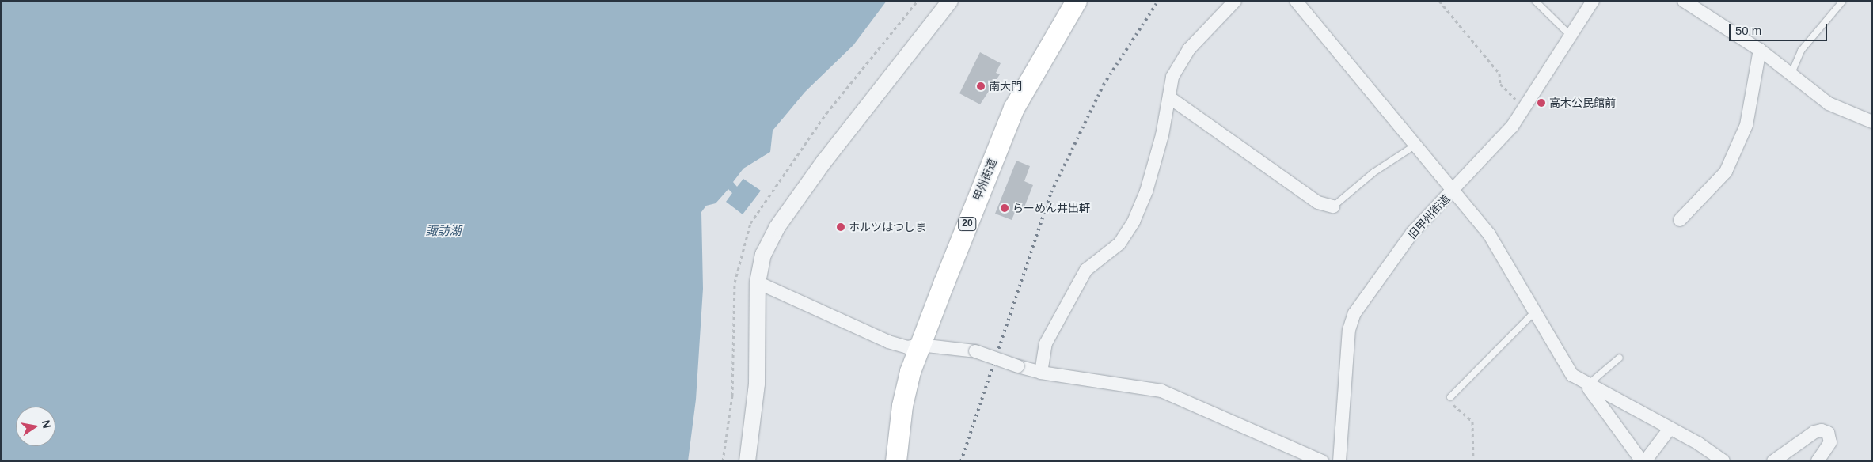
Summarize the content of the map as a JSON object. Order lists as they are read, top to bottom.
{
  "streets": {
    "highway": ["甲州街道", "20"],
    "street": ["旧甲州街道"]
  },
  "water": ["諏訪湖"],
  "places": [
    "南大門",
    "高木公民館前",
    "らーめん井出軒",
    "ホルツはつしま"
  ],
  "scale_bar": "50 m",
  "north": "right"
}
